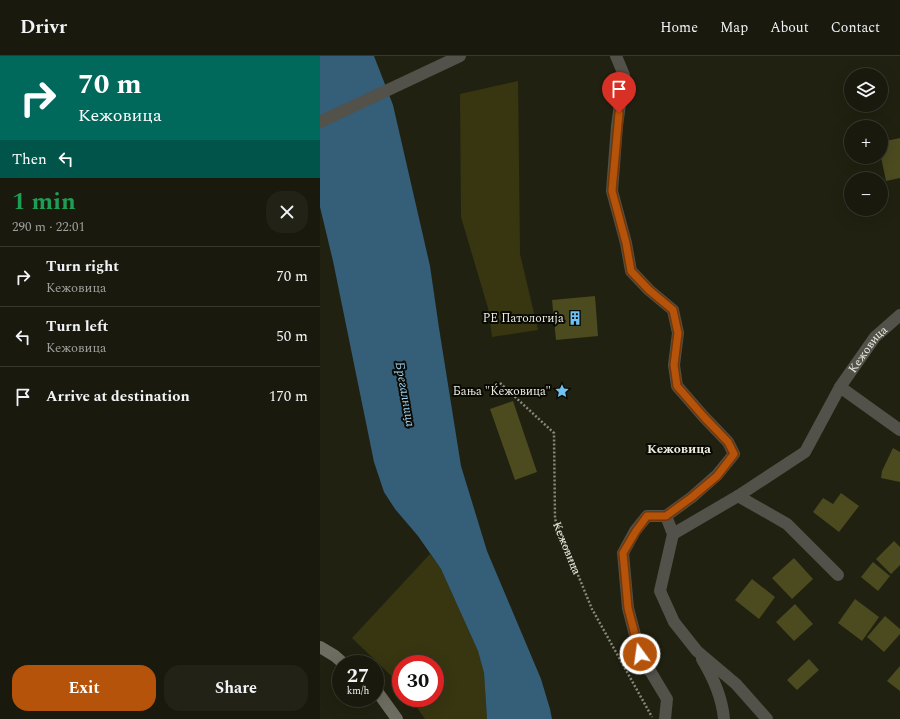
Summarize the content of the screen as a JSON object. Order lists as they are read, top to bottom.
{
  "streets": {
    "street": ["Кежовица"]
  },
  "districts": ["Кежовица"],
  "water": ["Брегалница"],
  "places": {
    "building": ["РЕ Патологија"],
    "place": ["Бања \"Ќежовица\""]
  },
  "page": {
    "header": "Drivr",
    "nav": [
      "Home",
      "Map",
      "About",
      "Contact"
    ],
    "turn": ["70 m", "Кежовица"],
    "map_buttons": ["+", "−"],
    "then": "Then",
    "heading": ["1 min", "290 m · 22:01"],
    "list": [
      {
        "name": "Turn right",
        "note": "Кежовица",
        "value": "70 m"
      },
      {
        "name": "Turn left",
        "note": "Кежовица",
        "value": "50 m"
      },
      {
        "name": "Arrive at destination",
        "value": "170 m"
      }
    ],
    "speed": "27 km/h",
    "limit": "30",
    "buttons": ["Exit", "Share"]
  }
}
